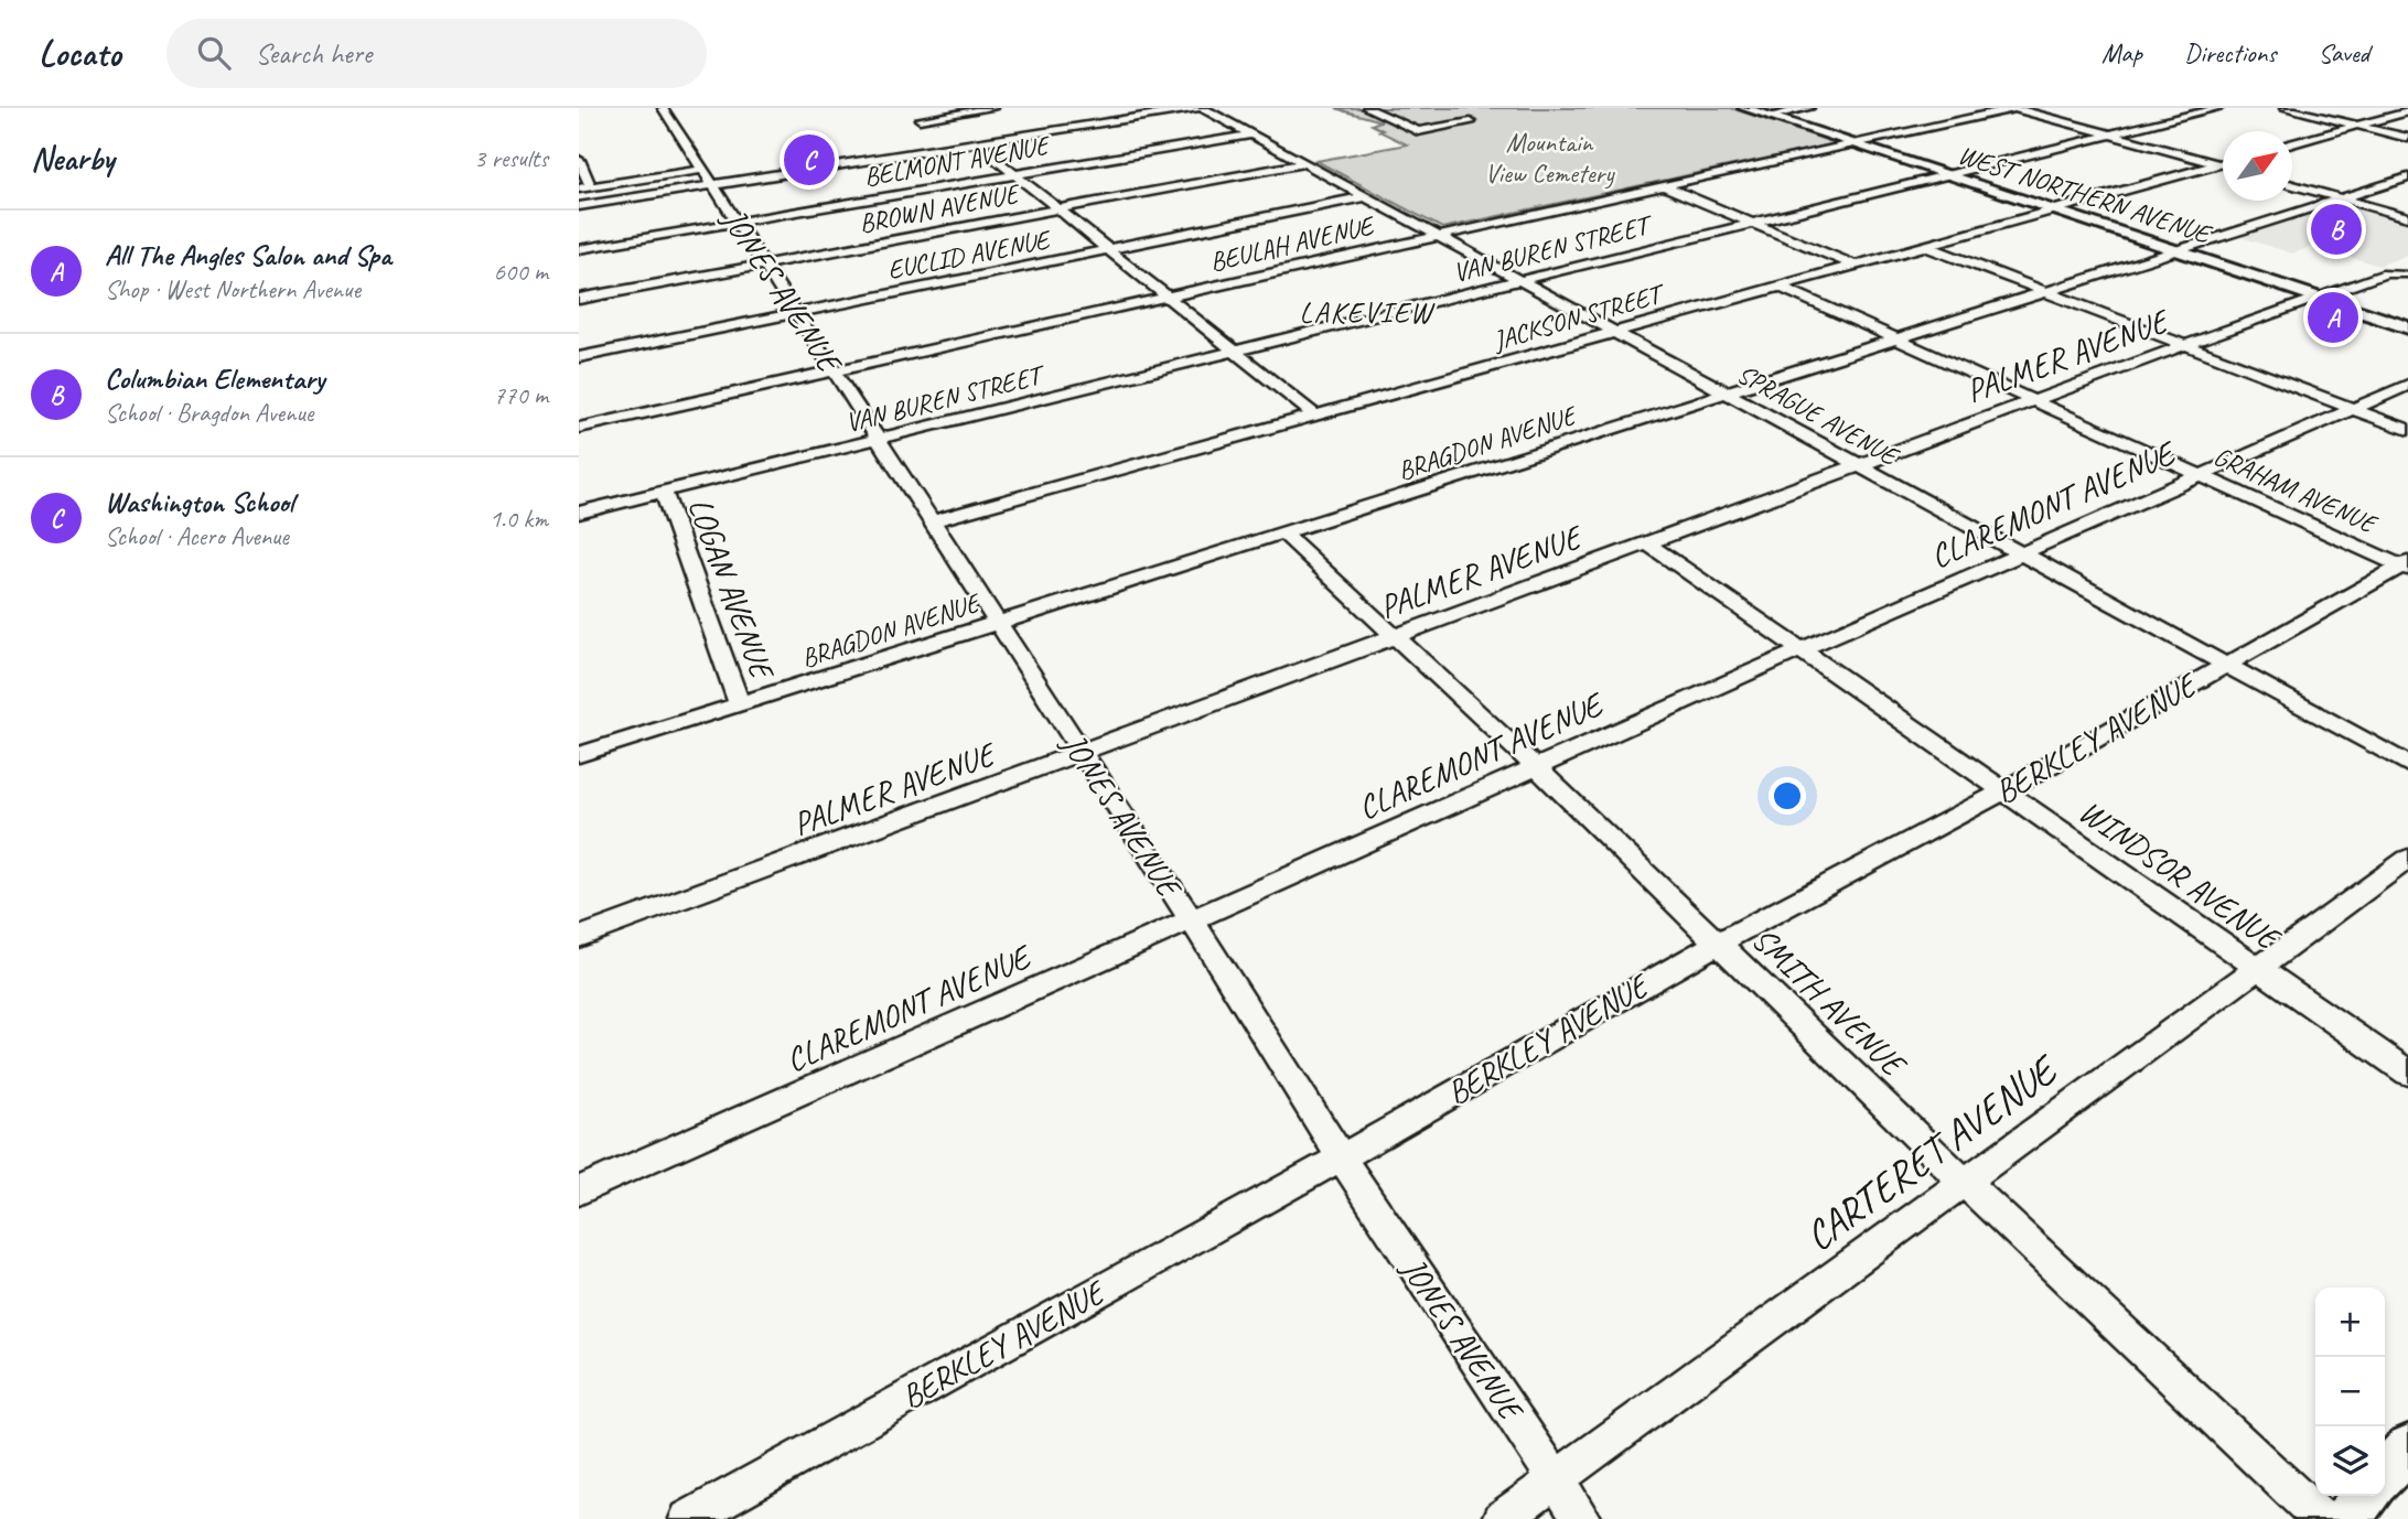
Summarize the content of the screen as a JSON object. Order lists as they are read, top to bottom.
{
  "streets": {
    "main road": ["WEST NORTHERN AVENUE"],
    "street": [
      "BELMONT AVENUE",
      "BROWN AVENUE",
      "BEULAH AVENUE",
      "VAN BUREN STREET",
      "EUCLID AVENUE",
      "JONES AVENUE",
      "JACKSON STREET",
      "PALMER AVENUE",
      "SPRAGUE AVENUE",
      "BRAGDON AVENUE",
      "GRAHAM AVENUE",
      "CLAREMONT AVENUE",
      "LOGAN AVENUE",
      "BERKLEY AVENUE",
      "WINDSOR AVENUE",
      "SMITH AVENUE",
      "CARTERET AVENUE"
    ]
  },
  "crossings": [
    ["BELMONT AVENUE", "JONES AVENUE"],
    ["BELMONT AVENUE", "SPRAGUE AVENUE"],
    ["WEST NORTHERN AVENUE", "BEULAH AVENUE"],
    ["WEST NORTHERN AVENUE", "VAN BUREN STREET"],
    ["WEST NORTHERN AVENUE", "JACKSON STREET"],
    ["WEST NORTHERN AVENUE", "PALMER AVENUE"],
    ["WEST NORTHERN AVENUE", "BRAGDON AVENUE"],
    ["BROWN AVENUE", "JONES AVENUE"],
    ["BROWN AVENUE", "SPRAGUE AVENUE"],
    ["BEULAH AVENUE", "JONES AVENUE"],
    ["BEULAH AVENUE", "SPRAGUE AVENUE"],
    ["VAN BUREN STREET", "JONES AVENUE"],
    ["VAN BUREN STREET", "SPRAGUE AVENUE"],
    ["VAN BUREN STREET", "LOGAN AVENUE"],
    ["EUCLID AVENUE", "JONES AVENUE"],
    ["EUCLID AVENUE", "SPRAGUE AVENUE"],
    ["JONES AVENUE", "JACKSON STREET"],
    ["JONES AVENUE", "PALMER AVENUE"],
    ["JONES AVENUE", "BRAGDON AVENUE"],
    ["JONES AVENUE", "CLAREMONT AVENUE"],
    ["JONES AVENUE", "BERKLEY AVENUE"],
    ["JONES AVENUE", "CARTERET AVENUE"],
    ["JACKSON STREET", "SPRAGUE AVENUE"],
    ["JACKSON STREET", "GRAHAM AVENUE"],
    ["PALMER AVENUE", "SPRAGUE AVENUE"],
    ["PALMER AVENUE", "GRAHAM AVENUE"],
    ["PALMER AVENUE", "WINDSOR AVENUE"],
    ["PALMER AVENUE", "SMITH AVENUE"],
    ["SPRAGUE AVENUE", "BRAGDON AVENUE"],
    ["SPRAGUE AVENUE", "CLAREMONT AVENUE"],
    ["SPRAGUE AVENUE", "BERKLEY AVENUE"],
    ["BRAGDON AVENUE", "GRAHAM AVENUE"],
    ["BRAGDON AVENUE", "LOGAN AVENUE"],
    ["BRAGDON AVENUE", "SMITH AVENUE"],
    ["GRAHAM AVENUE", "CLAREMONT AVENUE"],
    ["GRAHAM AVENUE", "BERKLEY AVENUE"],
    ["CLAREMONT AVENUE", "WINDSOR AVENUE"],
    ["CLAREMONT AVENUE", "SMITH AVENUE"],
    ["BERKLEY AVENUE", "WINDSOR AVENUE"],
    ["BERKLEY AVENUE", "SMITH AVENUE"],
    ["WINDSOR AVENUE", "CARTERET AVENUE"],
    ["SMITH AVENUE", "CARTERET AVENUE"]
  ],
  "districts": ["LAKEVIEW"],
  "parks": ["Mountain View Cemetery"],
  "north": "top right",
  "page": {
    "header": "Locato",
    "search": "Search here",
    "nav": ["Map", "Directions", "Saved"],
    "heading": ["Nearby", "3 results"],
    "pins": ["C", "B", "A"],
    "list": [
      {
        "mark": "A",
        "name": "All The Angles Salon and Spa",
        "note": "Shop · West Northern Avenue",
        "value": "600 m"
      },
      {
        "mark": "B",
        "name": "Columbian Elementary",
        "note": "School · Bragdon Avenue",
        "value": "770 m"
      },
      {
        "mark": "C",
        "name": "Washington School",
        "note": "School · Acero Avenue",
        "value": "1.0 km"
      }
    ],
    "map_buttons": ["+", "−"]
  }
}
